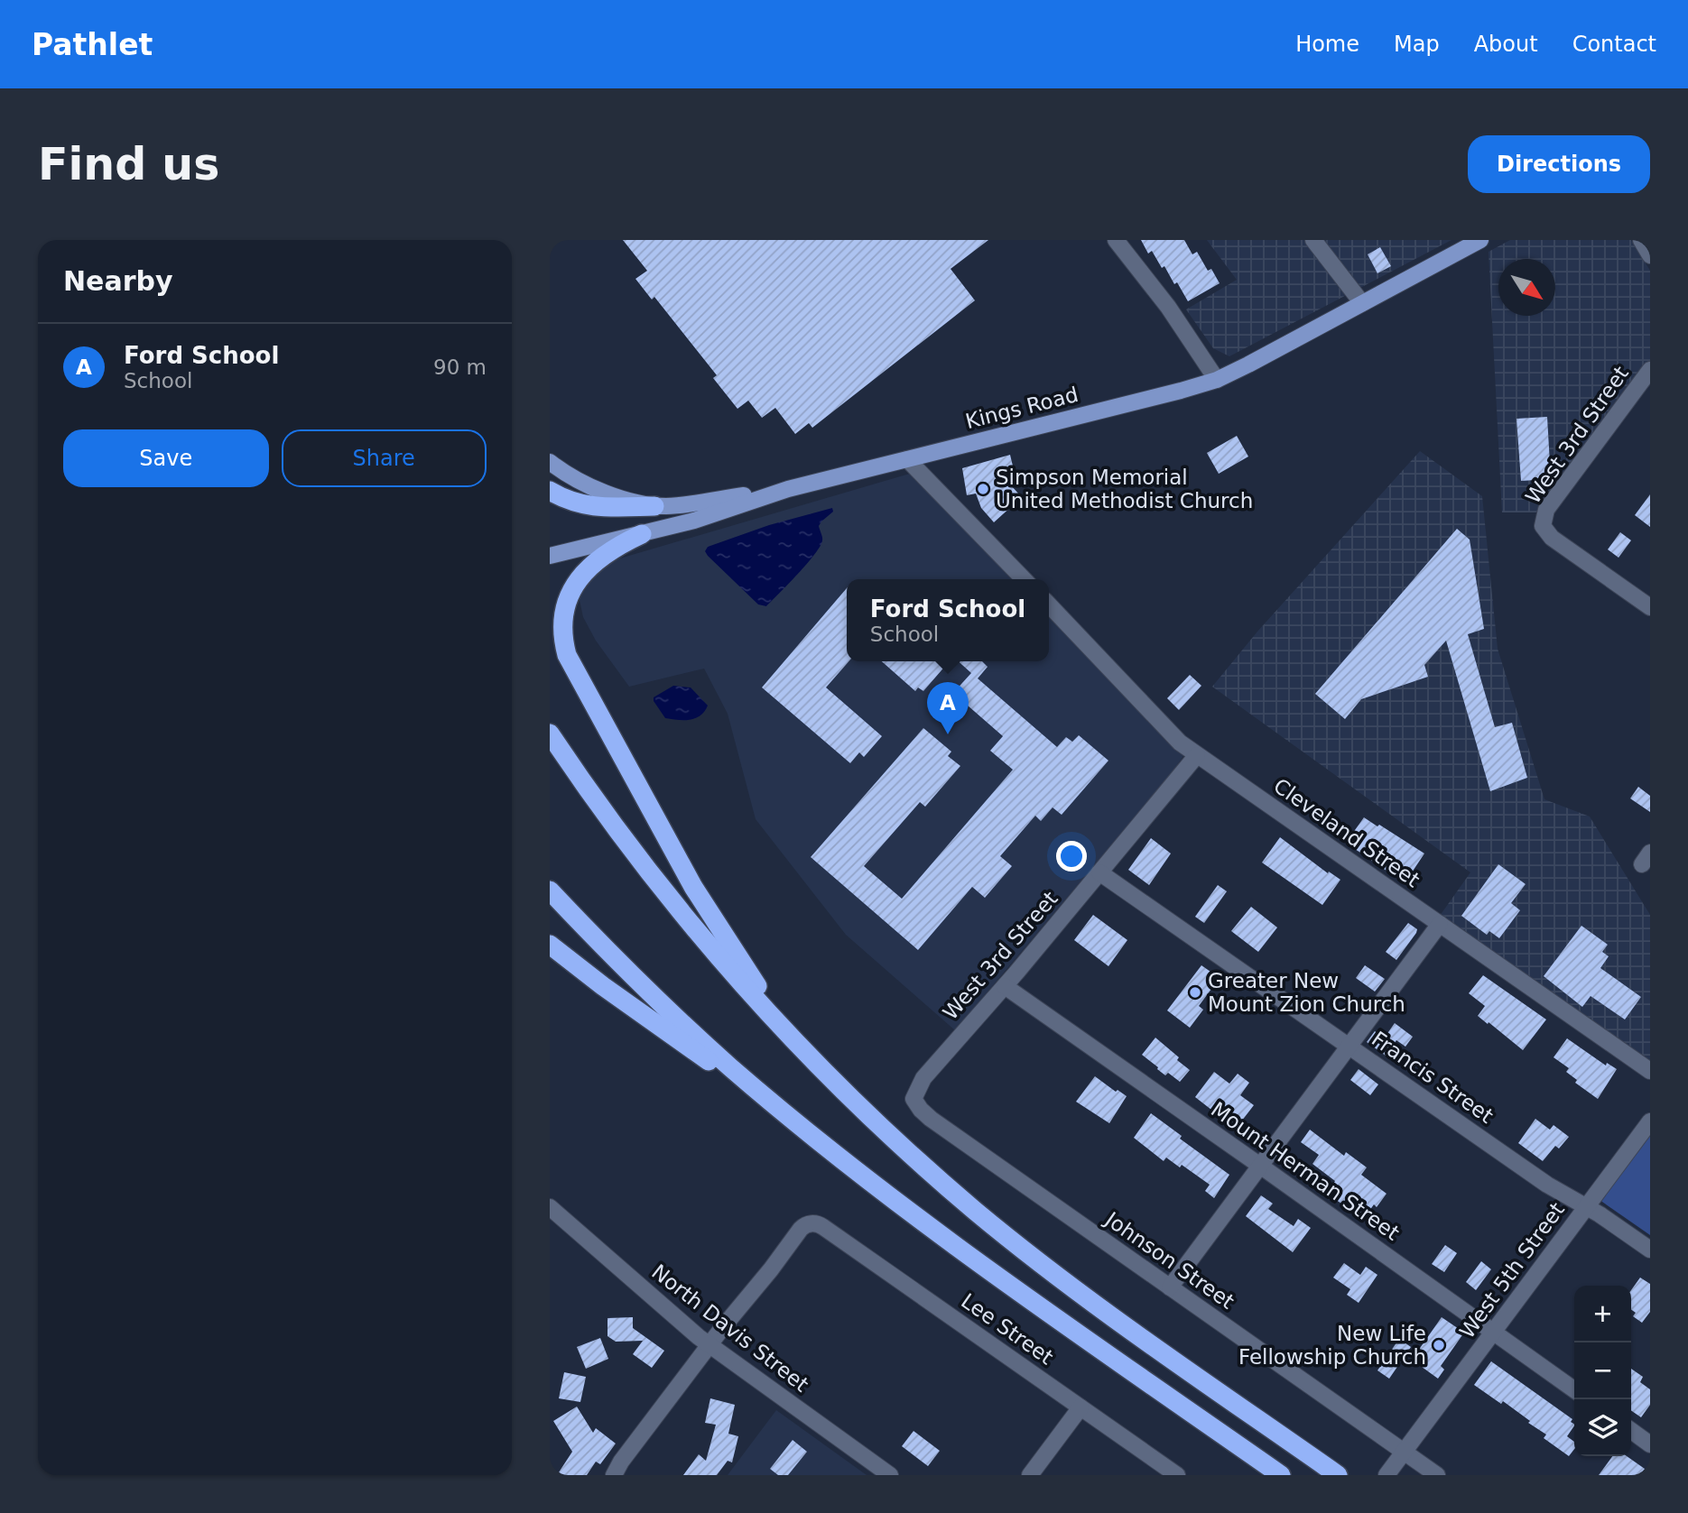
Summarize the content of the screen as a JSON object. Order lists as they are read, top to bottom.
{
  "streets": {
    "main road": ["Kings Road"],
    "street": [
      "West 3rd Street",
      "Cleveland Street",
      "Francis Street",
      "Mount Herman Street",
      "Johnson Street",
      "West 5th Street",
      "North Davis Street",
      "Lee Street"
    ]
  },
  "crossings": [
    ["West 3rd Street", "Cleveland Street"],
    ["West 3rd Street", "Francis Street"],
    ["West 3rd Street", "Mount Herman Street"],
    ["West 3rd Street", "Johnson Street"],
    ["Francis Street", "West 5th Street"],
    ["Mount Herman Street", "West 5th Street"],
    ["Johnson Street", "West 5th Street"],
    ["North Davis Street", "Lee Street"]
  ],
  "places": ["Simpson Memorial United Methodist Church", "Greater New Mount Zion Church", "New Life Fellowship Church"],
  "north": "bottom right",
  "page": {
    "header": "Pathlet",
    "nav": [
      "Home",
      "Map",
      "About",
      "Contact"
    ],
    "buttons": [
      "Directions",
      ["Save", "Share"]
    ],
    "title": "Find us",
    "heading": "Nearby",
    "list": [
      {
        "mark": "A",
        "name": "Ford School",
        "note": "School",
        "value": "90 m"
      }
    ],
    "popup": ["Ford School", "School"],
    "pins": "A",
    "map_buttons": ["+", "−"]
  }
}
